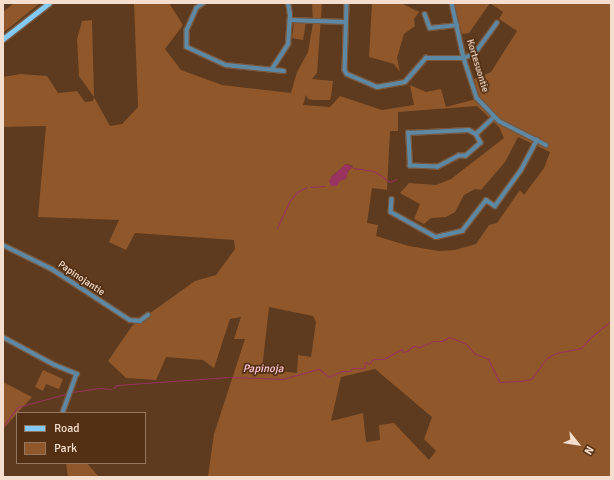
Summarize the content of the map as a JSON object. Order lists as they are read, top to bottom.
{
  "streets": {
    "street": ["Kortesuontie", "Papinojantie"]
  },
  "water": ["Papinoja"],
  "legend": ["Road", "Park"],
  "north": "bottom right"
}
